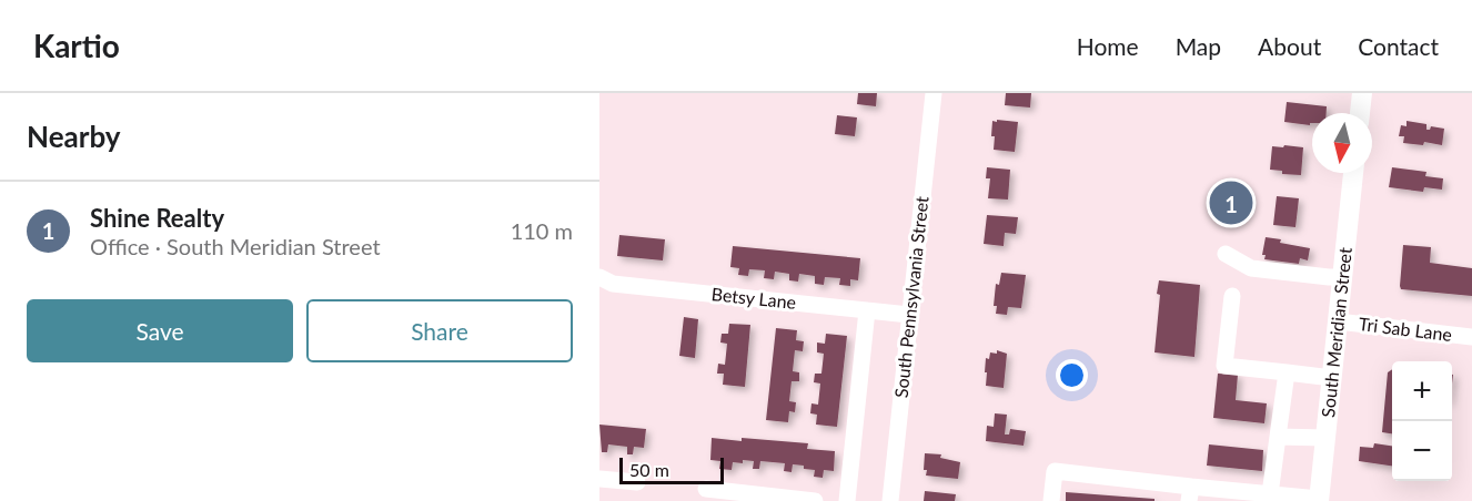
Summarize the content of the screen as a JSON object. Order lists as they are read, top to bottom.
{
  "streets": {
    "main road": ["South Meridian Street"],
    "street": ["South Pennsylvania Street", "Betsy Lane", "Tri Sab Lane"]
  },
  "crossings": [
    ["South Pennsylvania Street", "Betsy Lane"],
    ["Tri Sab Lane", "South Meridian Street"]
  ],
  "scale_bar": "50 m",
  "north": "bottom",
  "page": {
    "header": "Kartio",
    "nav": [
      "Home",
      "Map",
      "About",
      "Contact"
    ],
    "heading": "Nearby",
    "pins": "1",
    "list": [
      {
        "mark": "1",
        "name": "Shine Realty",
        "note": "Office · South Meridian Street",
        "value": "110 m"
      }
    ],
    "buttons": ["Save", "Share"],
    "map_buttons": ["+", "−"],
    "scale": "50 m"
  }
}
